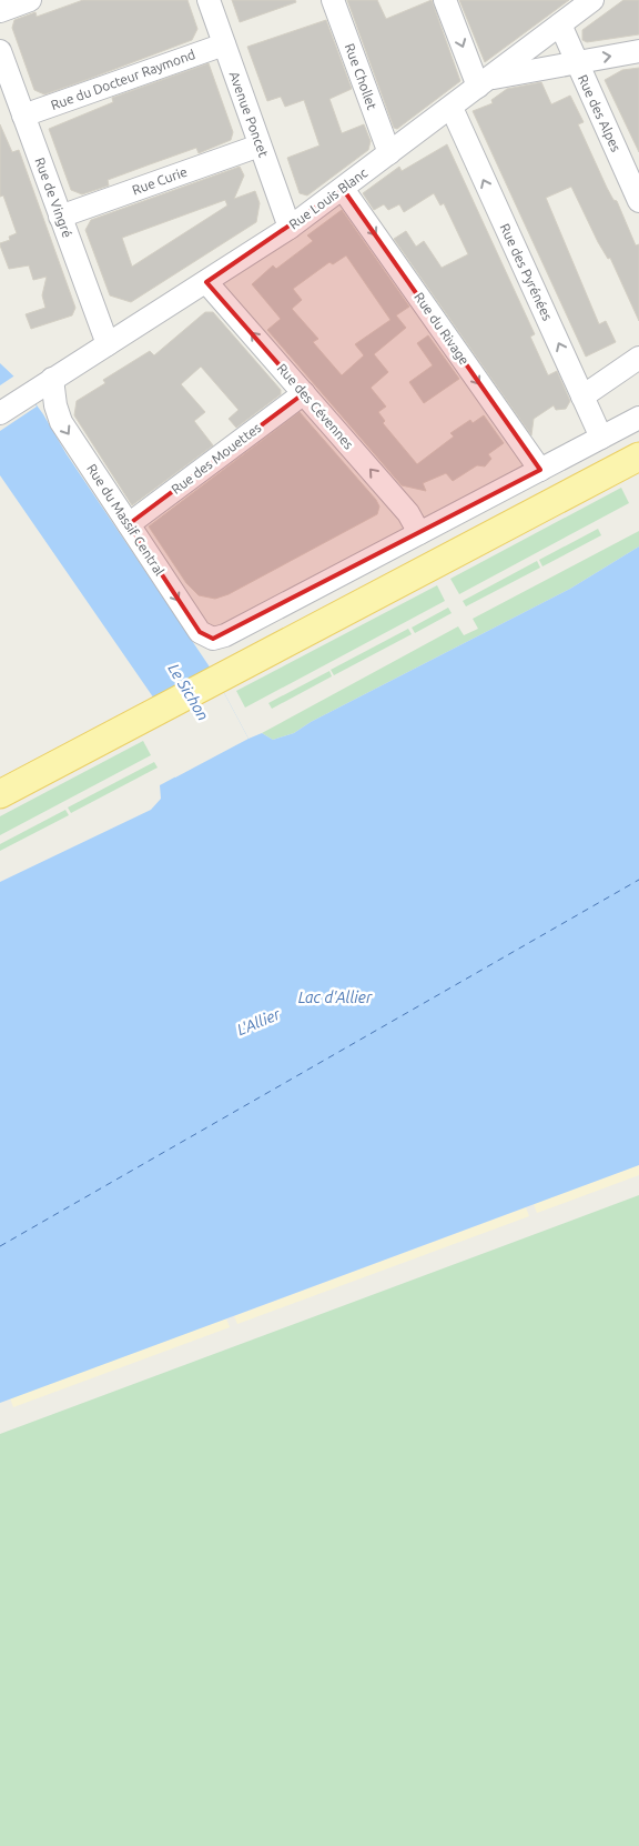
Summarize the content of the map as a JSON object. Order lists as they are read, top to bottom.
{
  "streets": {
    "street": [
      "Rue Chollet",
      "Rue du Docteur Raymond",
      "Rue des Alpes",
      "Avenue Poncet",
      "Rue Curie",
      "Rue de Vingré",
      "Rue Louis Blanc",
      "Rue des Pyrénées",
      "Rue du Rivage",
      "Rue des Cévennes",
      "Rue des Mouettes",
      "Rue du Massif Central"
    ]
  },
  "crossings": [
    ["Rue Chollet", "Rue Louis Blanc"],
    ["Rue du Docteur Raymond", "Avenue Poncet"],
    ["Rue du Docteur Raymond", "Rue de Vingré"],
    ["Rue des Alpes", "Rue Louis Blanc"],
    ["Avenue Poncet", "Rue Curie"],
    ["Avenue Poncet", "Rue Louis Blanc"],
    ["Rue Curie", "Rue de Vingré"],
    ["Rue de Vingré", "Rue Louis Blanc"],
    ["Rue Louis Blanc", "Rue des Pyrénées"],
    ["Rue Louis Blanc", "Rue du Rivage"],
    ["Rue Louis Blanc", "Rue des Cévennes"],
    ["Rue Louis Blanc", "Rue du Massif Central"],
    ["Rue des Cévennes", "Rue des Mouettes"],
    ["Rue des Mouettes", "Rue du Massif Central"]
  ],
  "one_way": [
    "Rue des Pyrénées",
    "Rue du Rivage",
    "Rue des Cévennes",
    "Rue du Massif Central"
  ],
  "water": ["Le Sichon", "Lac d'Allier", "L'Allier"]
}
